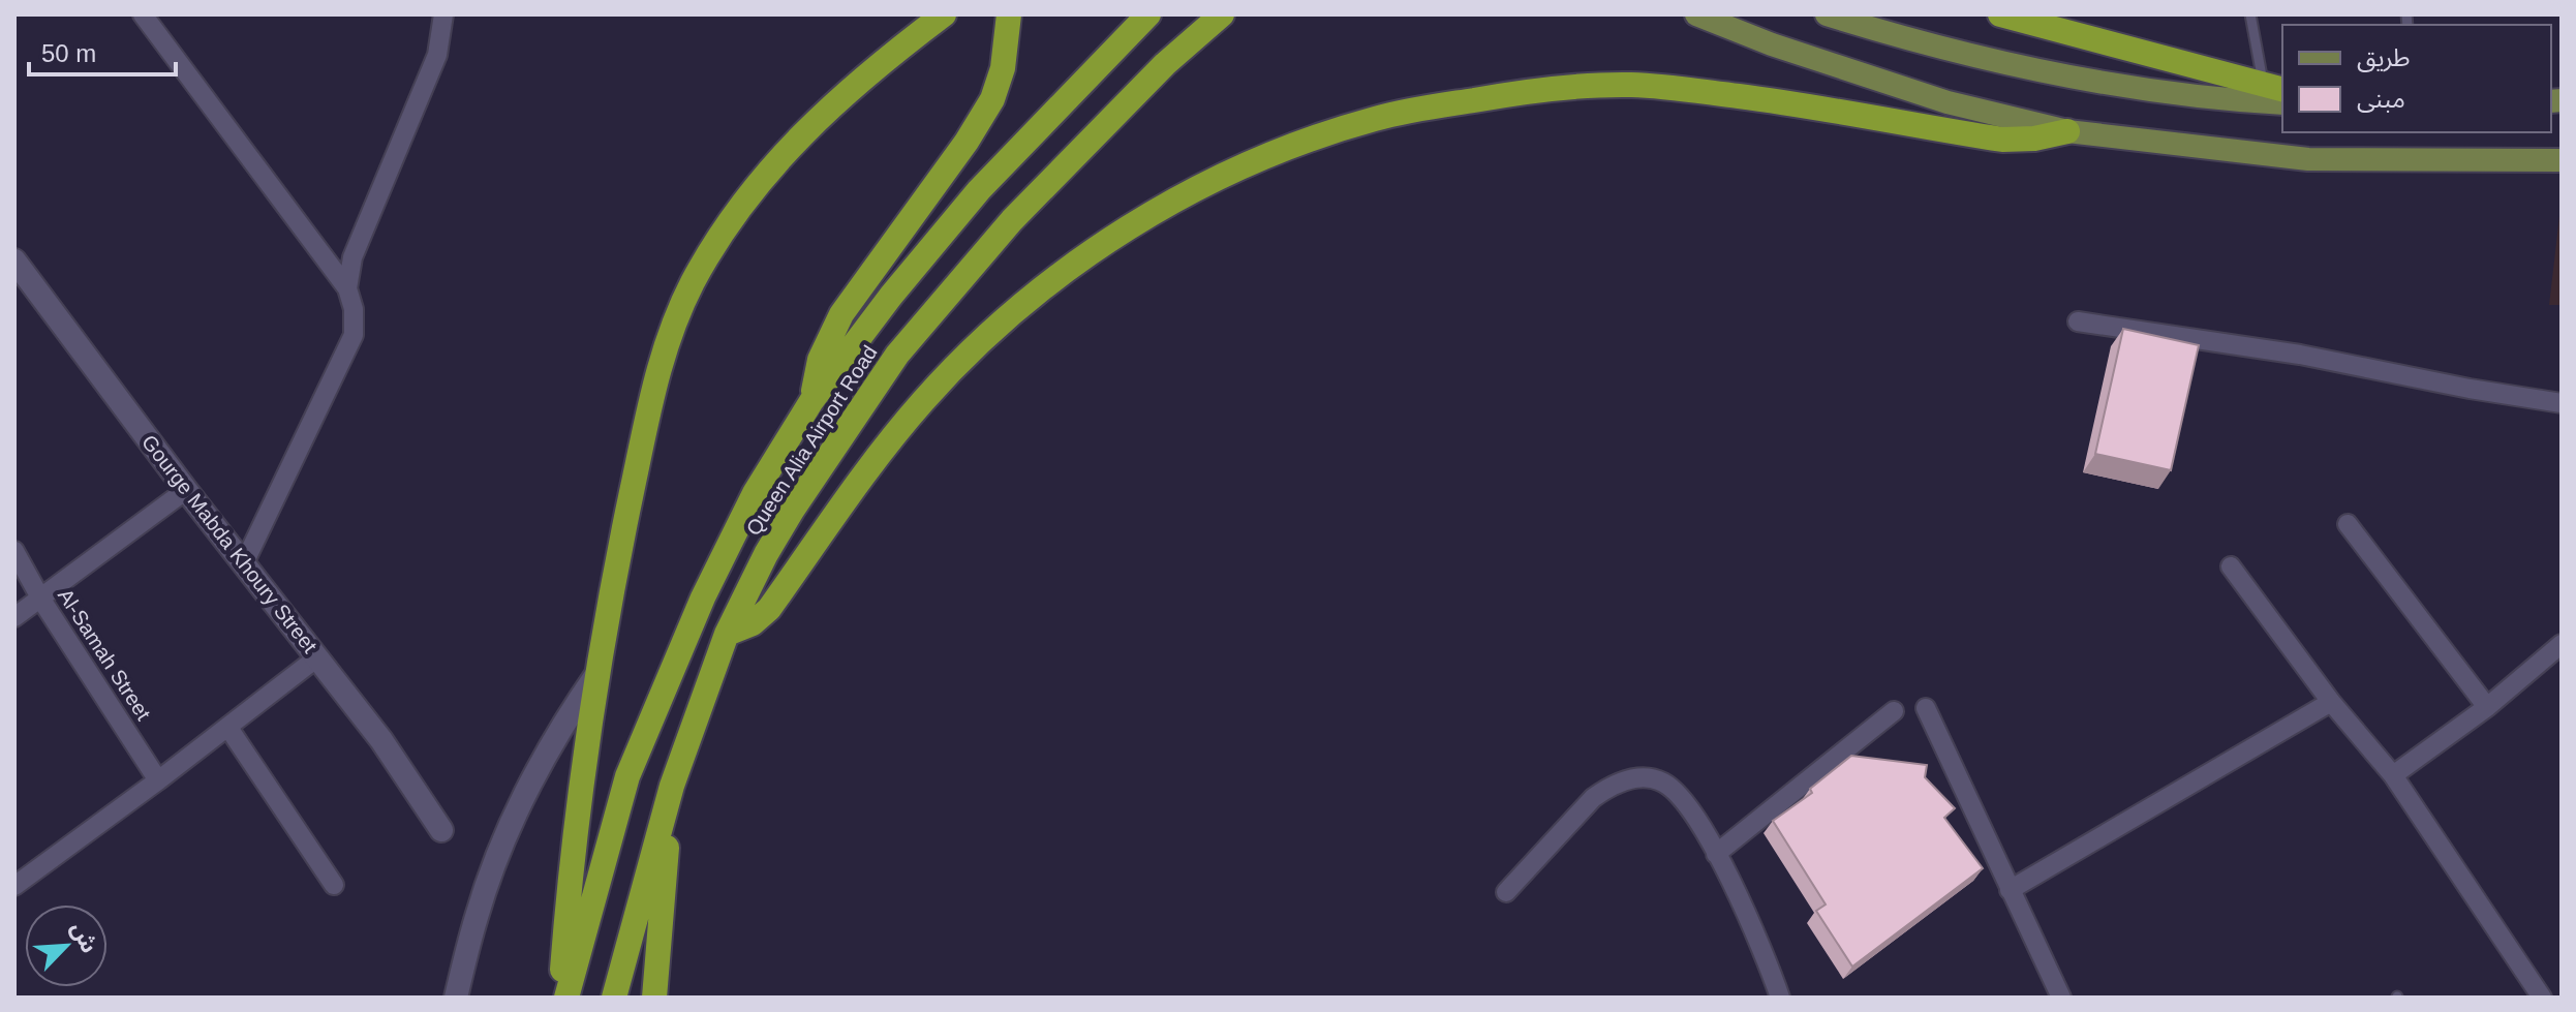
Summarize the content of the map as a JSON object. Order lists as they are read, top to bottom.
{
  "streets": {
    "highway": ["Queen Alia Airport Road"],
    "street": ["Gourge Mabda Khoury Street", "Al-Samah Street"]
  },
  "legend": ["طريق", "مبنى"],
  "scale_bar": "50 m",
  "north": "top right"
}
